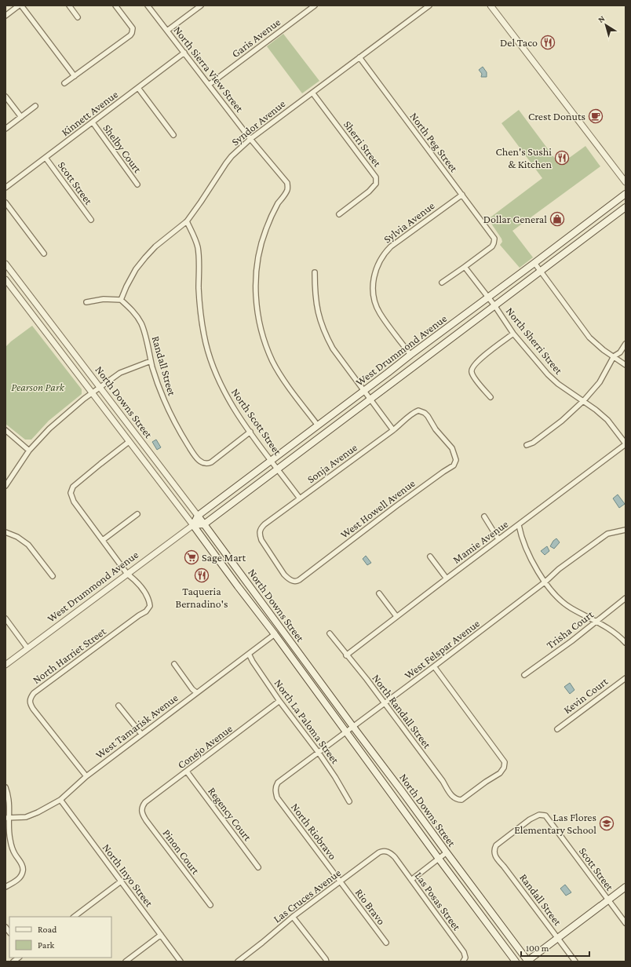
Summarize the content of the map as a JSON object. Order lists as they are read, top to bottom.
{
  "streets": {
    "main road": ["West Drummond Avenue", "North Downs Street"],
    "street": [
      "Garis Avenue",
      "North Sierra View Street",
      "Kinnett Avenue",
      "Syndor Avenue",
      "North Peg Street",
      "Sherri Street",
      "Shelby Court",
      "Scott Street",
      "Sylvia Avenue",
      "North Sherri Street",
      "Randall Street",
      "North Scott Street",
      "Sonja Avenue",
      "West Howell Avenue",
      "Mamie Avenue",
      "Trisha Court",
      "West Felspar Avenue",
      "North Harriet Street",
      "Kevin Court",
      "North Randall Street",
      "North La Paloma Street",
      "West Tamarisk Avenue",
      "Conejo Avenue",
      "Regency Court",
      "North Riobravo",
      "Pinon Court",
      "North Inyo Street",
      "Las Cruces Avenue",
      "Las Posas Street",
      "Rio Bravo"
    ]
  },
  "crossings": [
    ["Garis Avenue", "North Sierra View Street"],
    ["North Sierra View Street", "Kinnett Avenue"],
    ["North Sierra View Street", "Syndor Avenue"],
    ["North Sierra View Street", "West Drummond Avenue"],
    ["Kinnett Avenue", "Shelby Court"],
    ["Kinnett Avenue", "Scott Street"],
    ["Syndor Avenue", "North Peg Street"],
    ["Syndor Avenue", "Sherri Street"],
    ["Syndor Avenue", "Randall Street"],
    ["Syndor Avenue", "North Scott Street"],
    ["North Peg Street", "Sylvia Avenue"],
    ["North Peg Street", "North Sherri Street"],
    ["Scott Street", "Randall Street"],
    ["Sylvia Avenue", "West Drummond Avenue"],
    ["North Sherri Street", "West Drummond Avenue"],
    ["North Sherri Street", "Mamie Avenue"],
    ["West Drummond Avenue", "North Downs Street"],
    ["West Drummond Avenue", "North Scott Street"],
    ["West Drummond Avenue", "North Harriet Street"],
    ["Randall Street", "North Scott Street"],
    ["North Downs Street", "West Felspar Avenue"],
    ["North Downs Street", "West Tamarisk Avenue"],
    ["North Scott Street", "Sonja Avenue"],
    ["Sonja Avenue", "West Howell Avenue"],
    ["Mamie Avenue", "North Randall Street"],
    ["West Felspar Avenue", "North Randall Street"],
    ["West Felspar Avenue", "North La Paloma Street"],
    ["West Felspar Avenue", "North Riobravo"],
    ["North Harriet Street", "West Tamarisk Avenue"],
    ["North La Paloma Street", "West Tamarisk Avenue"],
    ["North La Paloma Street", "Conejo Avenue"],
    ["West Tamarisk Avenue", "North Inyo Street"],
    ["Conejo Avenue", "Regency Court"],
    ["Conejo Avenue", "Pinon Court"],
    ["North Riobravo", "Las Cruces Avenue"],
    ["North Riobravo", "Rio Bravo"],
    ["Las Cruces Avenue", "Las Posas Street"],
    ["Las Cruces Avenue", "Rio Bravo"]
  ],
  "parks": ["Pearson Park"],
  "places": {
    "restaurant": ["Del Taco", "Chen's Sushi & Kitchen", "Taqueria Bernadino's"],
    "cafe": ["Crest Donuts"],
    "shop": ["Dollar General"],
    "supermarket": ["Sage Mart"],
    "school or university": ["Las Flores Elementary School"]
  },
  "legend": ["Road", "Park"],
  "scale_bar": "100 m",
  "north": "top left"
}
